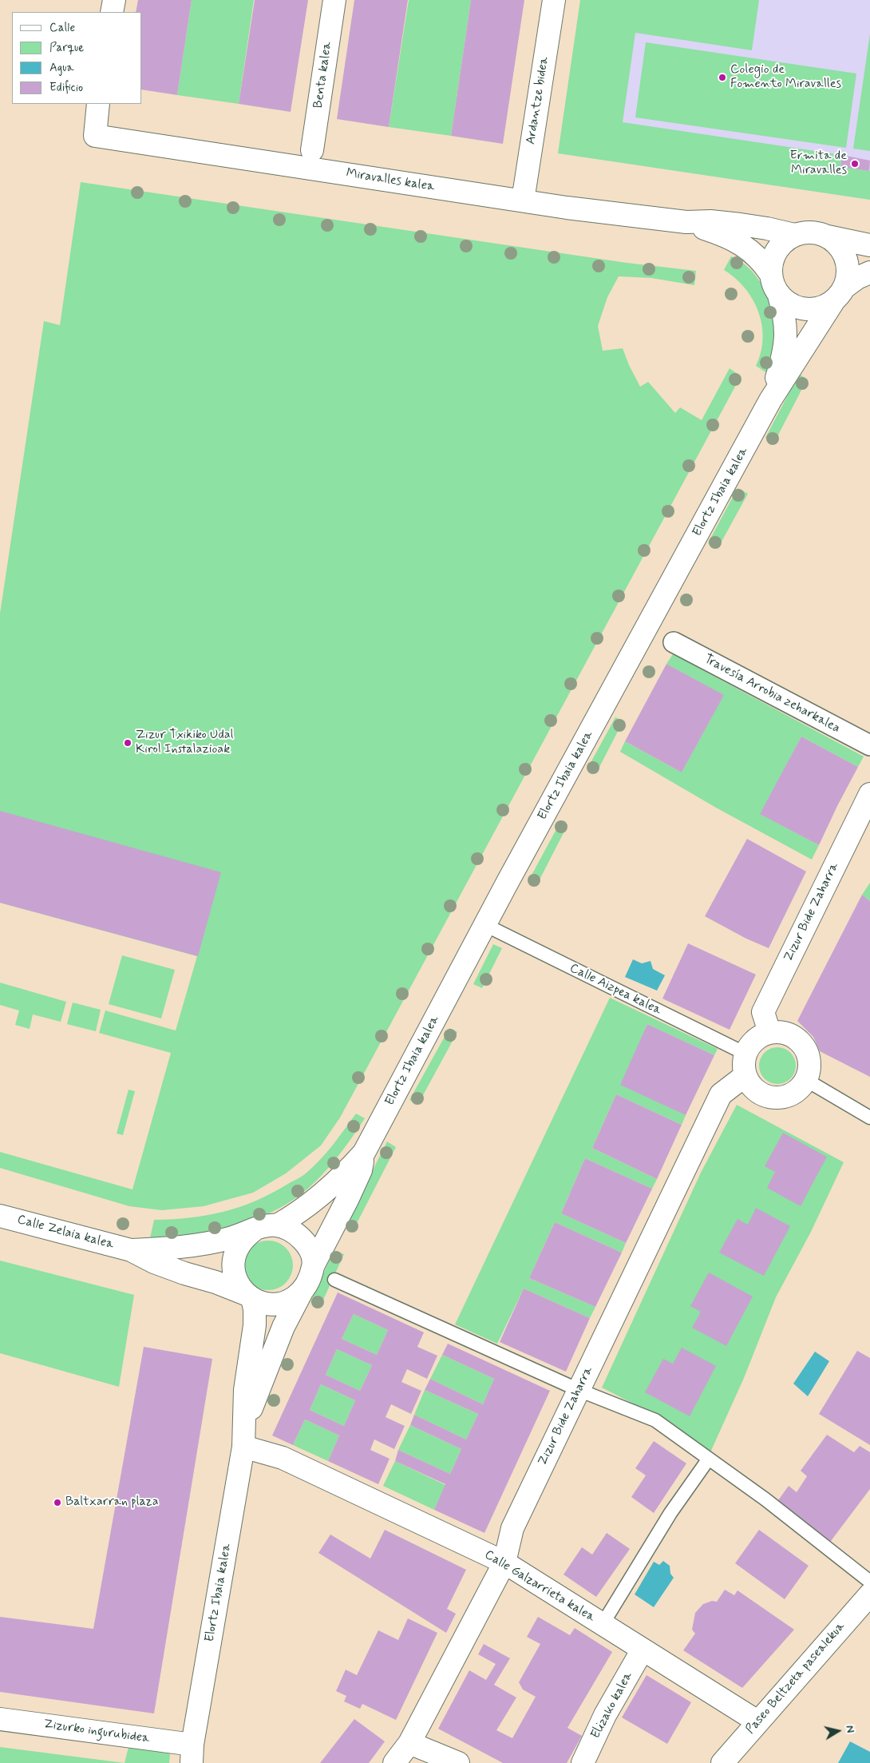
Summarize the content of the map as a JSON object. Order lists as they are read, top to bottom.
{
  "streets": {
    "street": [
      "Benta kalea",
      "Ardantze bidea",
      "Miravalles kalea",
      "Elortz Ibaia kalea",
      "Travesía Arrobia zeharkalea",
      "Zizur Bide Zaharra",
      "Calle Zelaia kalea",
      "Calle Galzarrieta kalea",
      "Paseo Beltzeta pasealekua",
      "Elizako kalea",
      "Zizurko ingurubidea"
    ],
    "lane": ["Calle Aizpea kalea"]
  },
  "crossings": [
    ["Ardantze bidea", "Miravalles kalea"],
    ["Miravalles kalea", "Elortz Ibaia kalea"],
    ["Elortz Ibaia kalea", "Calle Aizpea kalea"],
    ["Elortz Ibaia kalea", "Calle Zelaia kalea"],
    ["Elortz Ibaia kalea", "Calle Galzarrieta kalea"],
    ["Elortz Ibaia kalea", "Zizurko ingurubidea"],
    ["Zizur Bide Zaharra", "Calle Aizpea kalea"],
    ["Zizur Bide Zaharra", "Calle Galzarrieta kalea"],
    ["Calle Galzarrieta kalea", "Paseo Beltzeta pasealekua"],
    ["Calle Galzarrieta kalea", "Elizako kalea"]
  ],
  "places": [
    "Colegio de Fomento Miravalles",
    "Ermita de Miravalles",
    "Zizur Txikiko Udal Kirol Instalazioak",
    "Baltxarran plaza"
  ],
  "legend": [
    "Calle",
    "Parque",
    "Agua",
    "Edificio"
  ],
  "north": "right"
}
